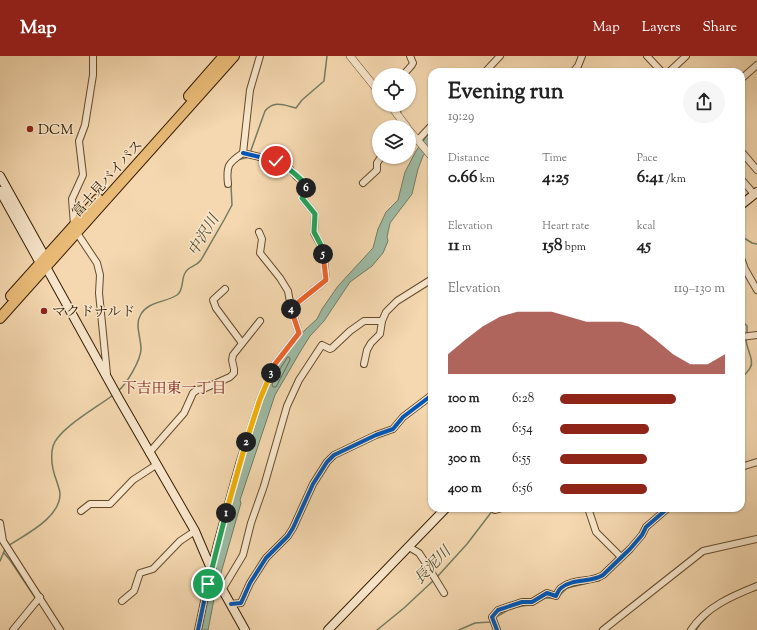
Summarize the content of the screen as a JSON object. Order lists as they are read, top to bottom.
{
  "streets": {
    "highway": ["富士見バイパス"]
  },
  "districts": ["下吉田東一丁目"],
  "water": ["中沢川", "長泥川"],
  "places": ["DCM", "マクドナルド"],
  "page": {
    "header": "Map",
    "nav": ["Map", "Layers", "Share"],
    "heading": ["Evening run", "19:29"],
    "stats": [
      ["Distance", "0.66 km"],
      ["Time", "4:25"],
      ["Pace", "6:41 /km"],
      ["Elevation", "11 m"],
      ["Heart rate", "158 bpm"],
      ["kcal", "45"]
    ],
    "pins": [
      "6",
      "5",
      "4",
      "3",
      "2",
      "1"
    ],
    "chart": ["Elevation", "119–130 m"],
    "list": [
      {
        "name": "100 m",
        "note": "6:28"
      },
      {
        "name": "200 m",
        "note": "6:54"
      },
      {
        "name": "300 m",
        "note": "6:55"
      },
      {
        "name": "400 m",
        "note": "6:56"
      }
    ]
  }
}
